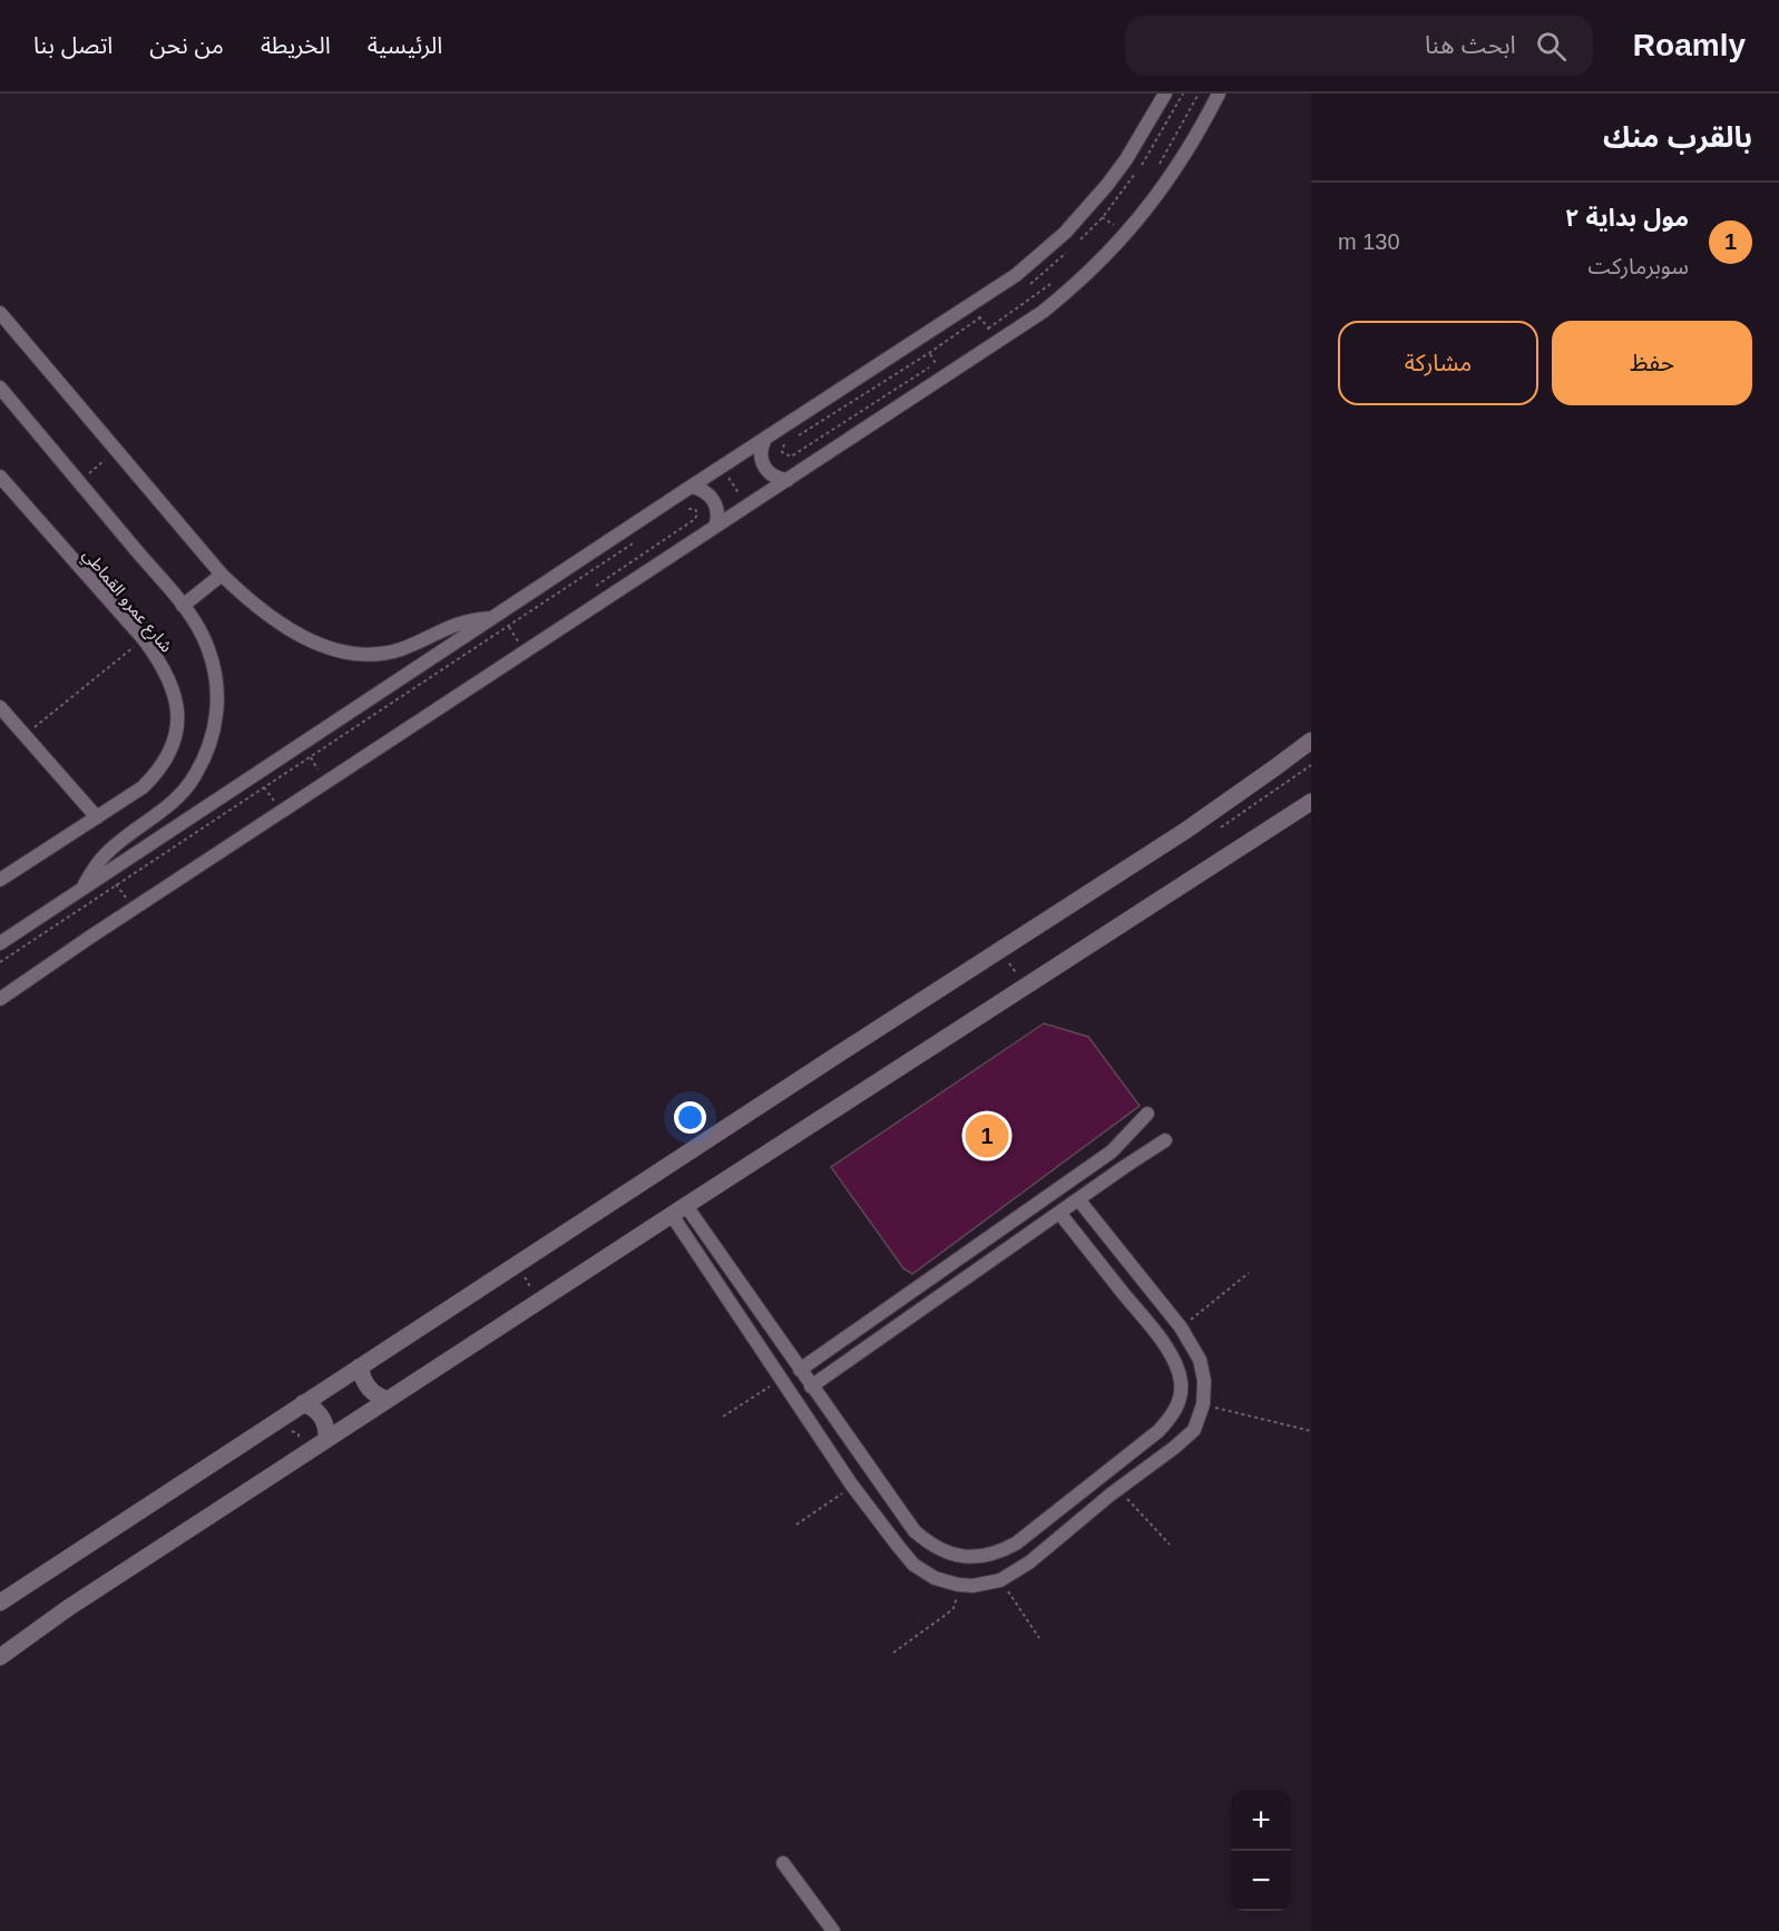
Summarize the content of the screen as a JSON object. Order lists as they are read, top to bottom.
{
  "streets": {
    "street": ["شارع عمرو القماطي"]
  },
  "page": {
    "header": "Roamly",
    "search": "ابحث هنا",
    "nav": [
      "الرئيسية",
      "الخريطة",
      "من نحن",
      "اتصل بنا"
    ],
    "heading": "بالقرب منك",
    "list": [
      {
        "mark": "1",
        "name": "مول بداية ۲",
        "note": "سوبرماركت",
        "value": "130 m"
      }
    ],
    "buttons": ["حفظ", "مشاركة"],
    "pins": "1",
    "map_buttons": ["+", "−"]
  }
}
